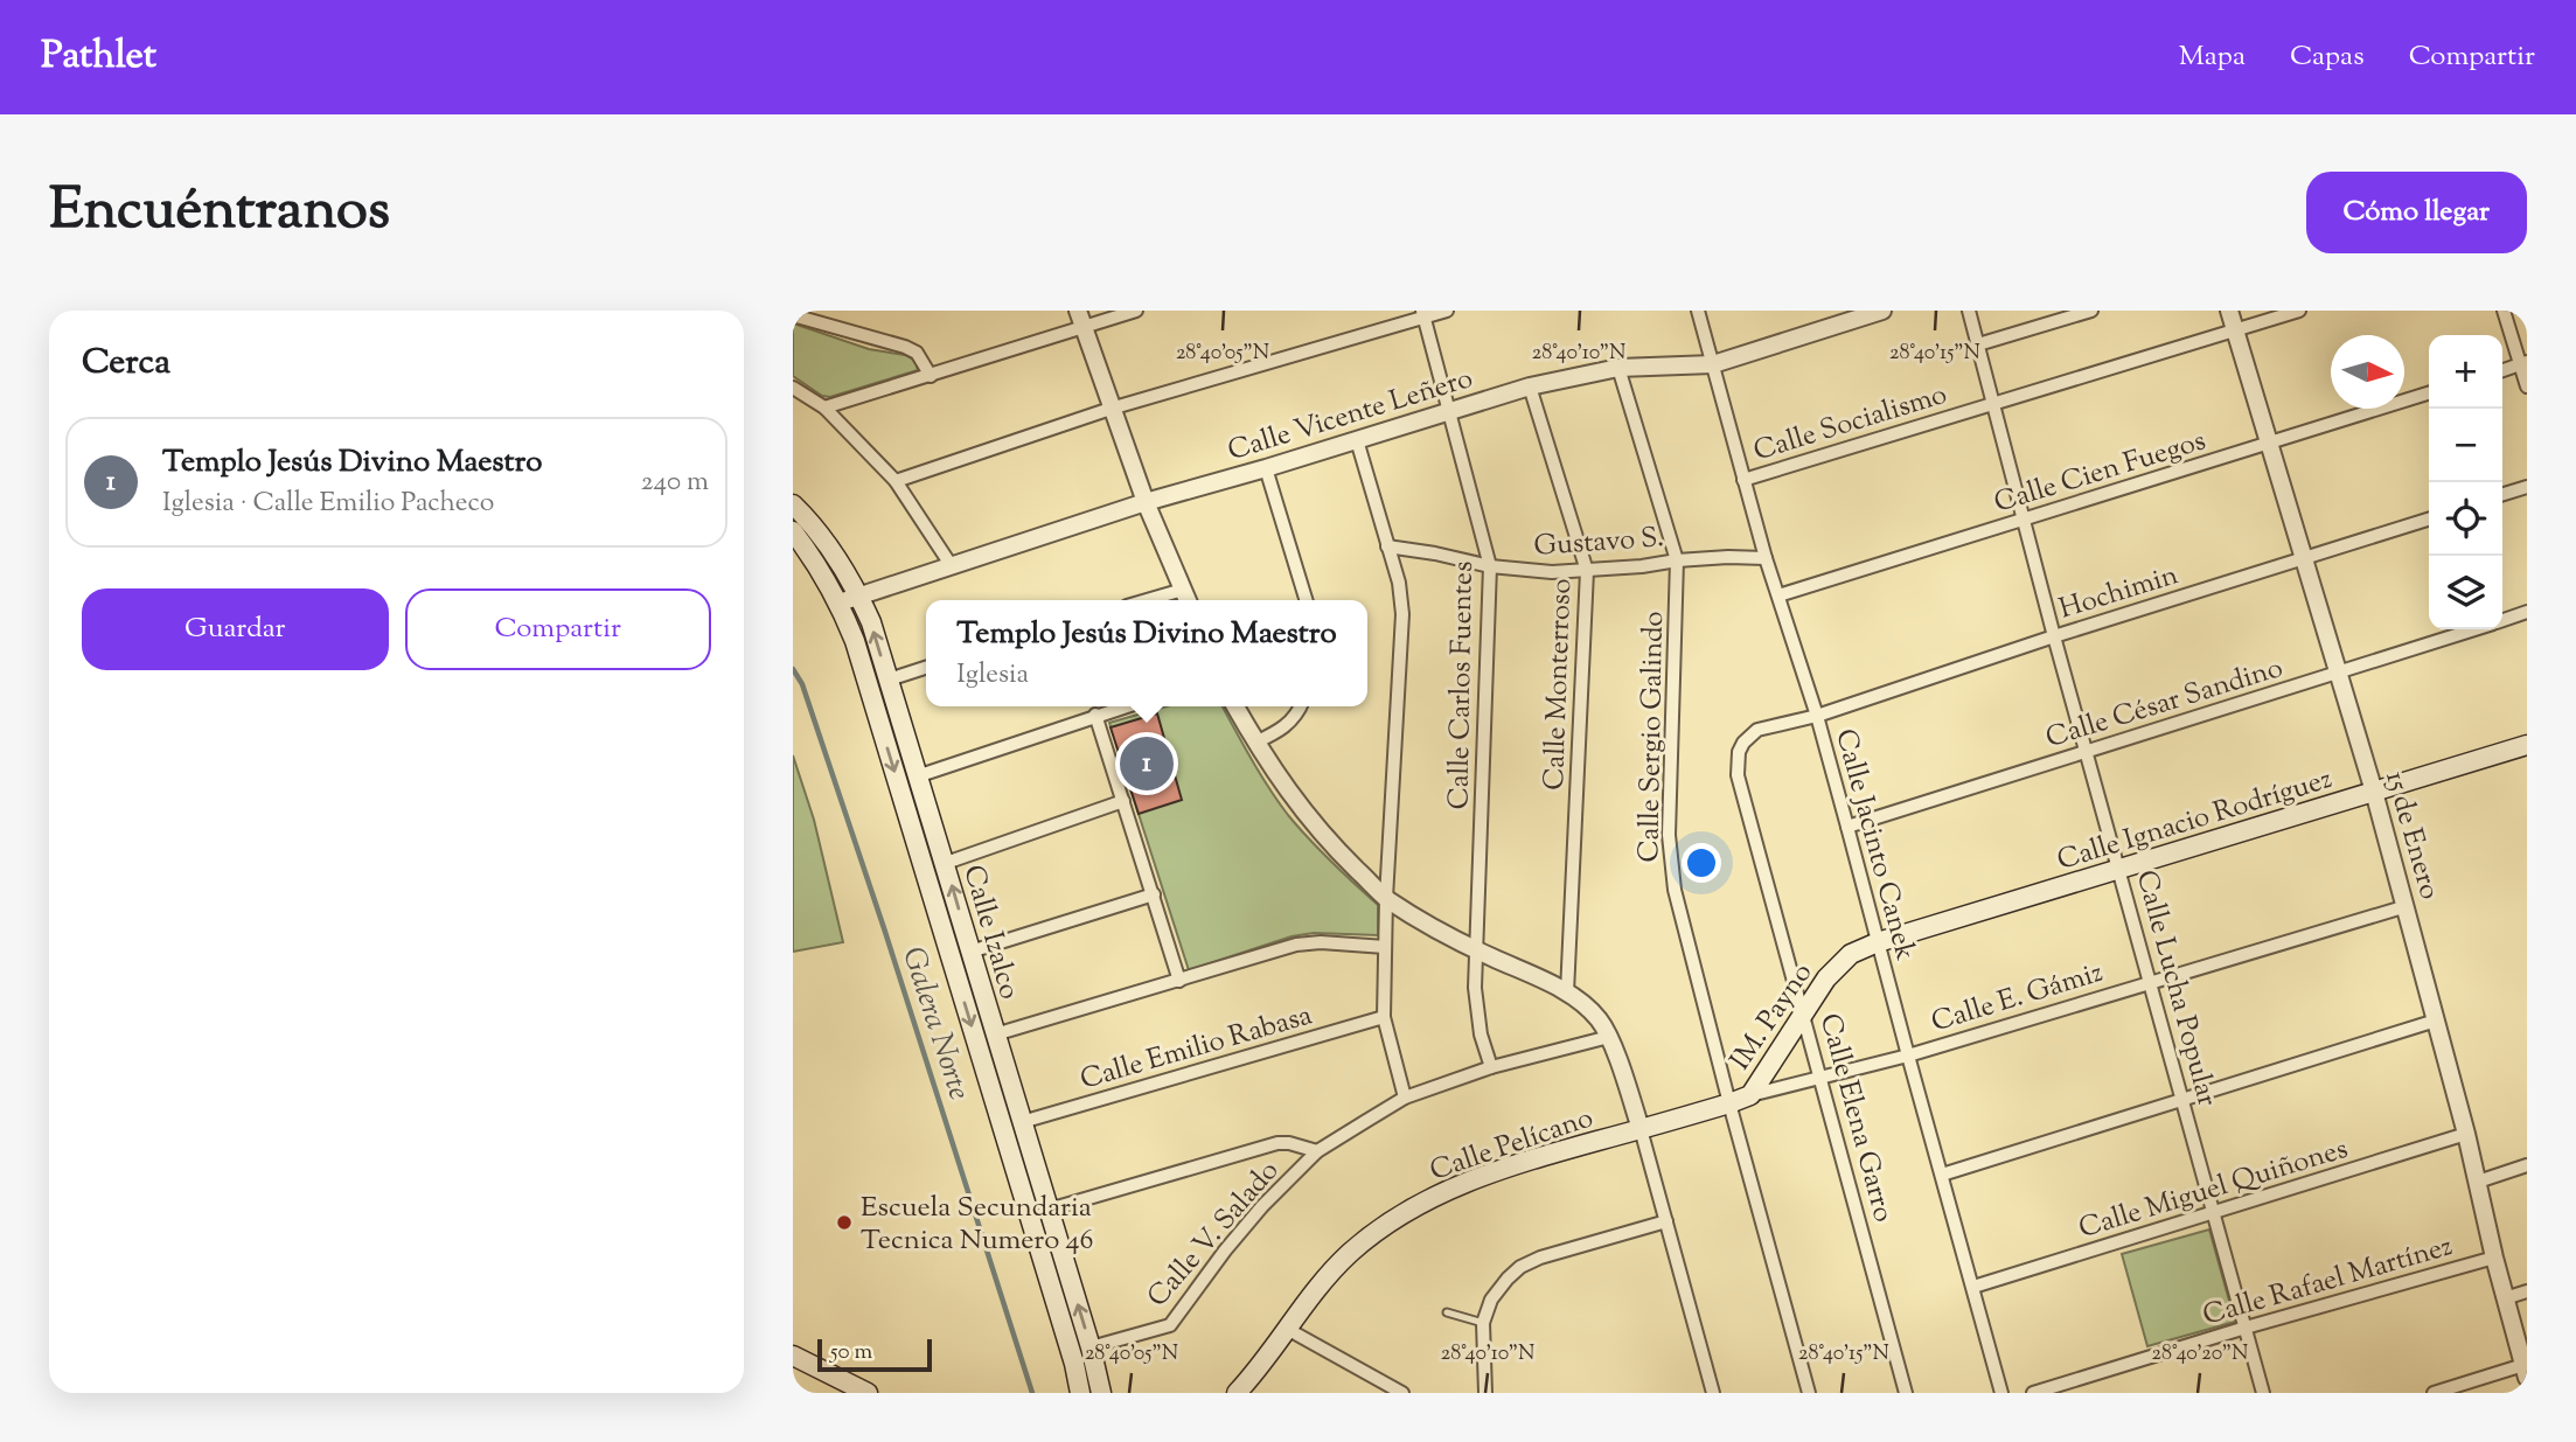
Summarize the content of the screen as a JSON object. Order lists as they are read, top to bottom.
{
  "streets": {
    "main road": [
      "Calle Ignacio Rodríguez",
      "Calle Izalco",
      "Calle E. Gámiz",
      "IM. Payno",
      "Calle Pelícano"
    ],
    "street": [
      "Calle Vicente Leñero",
      "Calle Socialismo",
      "Calle Cien Fuegos",
      "Gustavo S.",
      "Hochimin",
      "Calle Monterroso",
      "Calle Carlos Fuentes",
      "Calle César Sandino",
      "Calle Sergio Galindo",
      "15 de Enero",
      "Calle Jacinto Canek",
      "Calle Lucha Popular",
      "Calle Emilio Rabasa",
      "Calle Elena Garro",
      "Calle Miguel Quiñones",
      "Calle V. Salado",
      "Calle Rafael Martínez"
    ]
  },
  "crossings": [
    ["Calle Vicente Leñero", "Calle Monterroso"],
    ["Calle Vicente Leñero", "Calle Carlos Fuentes"],
    ["Calle Vicente Leñero", "Calle Sergio Galindo"],
    ["Calle Vicente Leñero", "Calle Jacinto Canek"],
    ["Calle Vicente Leñero", "Calle Izalco"],
    ["Calle Socialismo", "15 de Enero"],
    ["Calle Socialismo", "Calle Jacinto Canek"],
    ["Calle Socialismo", "Calle Lucha Popular"],
    ["Calle Cien Fuegos", "15 de Enero"],
    ["Calle Cien Fuegos", "Calle Jacinto Canek"],
    ["Calle Cien Fuegos", "Calle Lucha Popular"],
    ["Gustavo S.", "Calle Monterroso"],
    ["Gustavo S.", "Calle Carlos Fuentes"],
    ["Gustavo S.", "Calle Sergio Galindo"],
    ["Gustavo S.", "Calle Jacinto Canek"],
    ["Hochimin", "15 de Enero"],
    ["Hochimin", "Calle Jacinto Canek"],
    ["Hochimin", "Calle Lucha Popular"],
    ["Hochimin", "Calle Elena Garro"],
    ["Calle Carlos Fuentes", "Calle V. Salado"],
    ["Calle César Sandino", "15 de Enero"],
    ["Calle César Sandino", "Calle Jacinto Canek"],
    ["Calle César Sandino", "Calle Lucha Popular"],
    ["Calle Sergio Galindo", "Calle E. Gámiz"],
    ["Calle Ignacio Rodríguez", "15 de Enero"],
    ["Calle Ignacio Rodríguez", "Calle Jacinto Canek"],
    ["Calle Ignacio Rodríguez", "Calle Lucha Popular"],
    ["Calle Ignacio Rodríguez", "IM. Payno"],
    ["15 de Enero", "Calle E. Gámiz"],
    ["15 de Enero", "Calle Miguel Quiñones"],
    ["15 de Enero", "Calle Rafael Martínez"],
    ["Calle Jacinto Canek", "Calle E. Gámiz"],
    ["Calle Jacinto Canek", "IM. Payno"],
    ["Calle Jacinto Canek", "Calle Elena Garro"],
    ["Calle Jacinto Canek", "Calle Miguel Quiñones"],
    ["Calle Izalco", "Calle Emilio Rabasa"],
    ["Calle Izalco", "Calle V. Salado"],
    ["Calle Lucha Popular", "Calle E. Gámiz"],
    ["Calle Lucha Popular", "Calle Miguel Quiñones"],
    ["Calle Lucha Popular", "Calle Rafael Martínez"],
    ["Calle E. Gámiz", "IM. Payno"],
    ["Calle E. Gámiz", "Calle Elena Garro"],
    ["Calle E. Gámiz", "Calle Pelícano"],
    ["IM. Payno", "Calle Elena Garro"]
  ],
  "water": ["Galera Norte"],
  "places": ["Escuela Secundaria Tecnica Numero 46"],
  "scale_bar": "50 m",
  "north": "right",
  "page": {
    "header": "Pathlet",
    "nav": ["Mapa", "Capas", "Compartir"],
    "title": "Encuéntranos",
    "buttons": [
      "Cómo llegar",
      ["Guardar", "Compartir"]
    ],
    "heading": "Cerca",
    "map_buttons": ["+", "−"],
    "list": [
      {
        "mark": "1",
        "name": "Templo Jesús Divino Maestro",
        "note": "Iglesia · Calle Emilio Pacheco",
        "value": "240 m"
      }
    ],
    "popup": ["Templo Jesús Divino Maestro", "Iglesia"],
    "pins": "1",
    "scale": "50 m"
  },
  "coordinates": [
    "28°40'05\"N",
    "28°40'10\"N",
    "28°40'15\"N",
    "28°40'20\"N"
  ]
}
